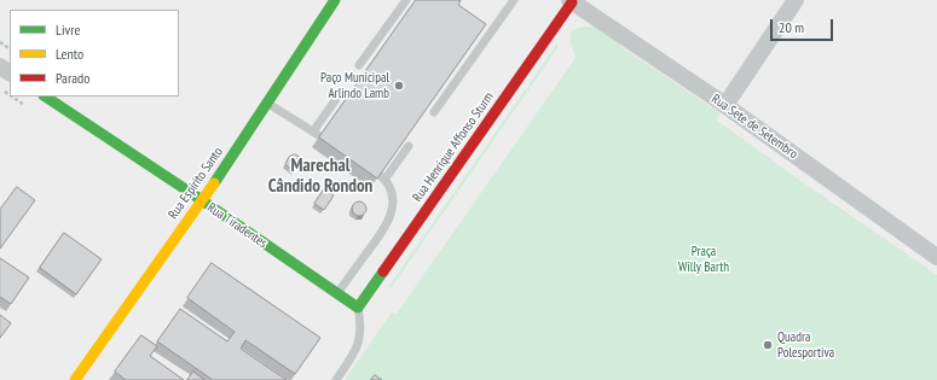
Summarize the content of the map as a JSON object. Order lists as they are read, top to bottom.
{
  "streets": {
    "street": [
      "Rua Sete de Setembro",
      "Rua Henrique Affonso Sturm",
      "Rua Espírito Santo",
      "Rua Tiradentes"
    ]
  },
  "crossings": [
    ["Rua Sete de Setembro", "Rua Henrique Affonso Sturm"],
    ["Rua Henrique Affonso Sturm", "Rua Tiradentes"],
    ["Rua Espírito Santo", "Rua Tiradentes"]
  ],
  "districts": ["Marechal Cândido Rondon"],
  "parks": ["Praça Willy Barth"],
  "places": ["Paço Municipal Arlindo Lamb", "Quadra Polesportiva"],
  "legend": ["Livre", "Lento", "Parado"],
  "scale_bar": "20 m"
}
